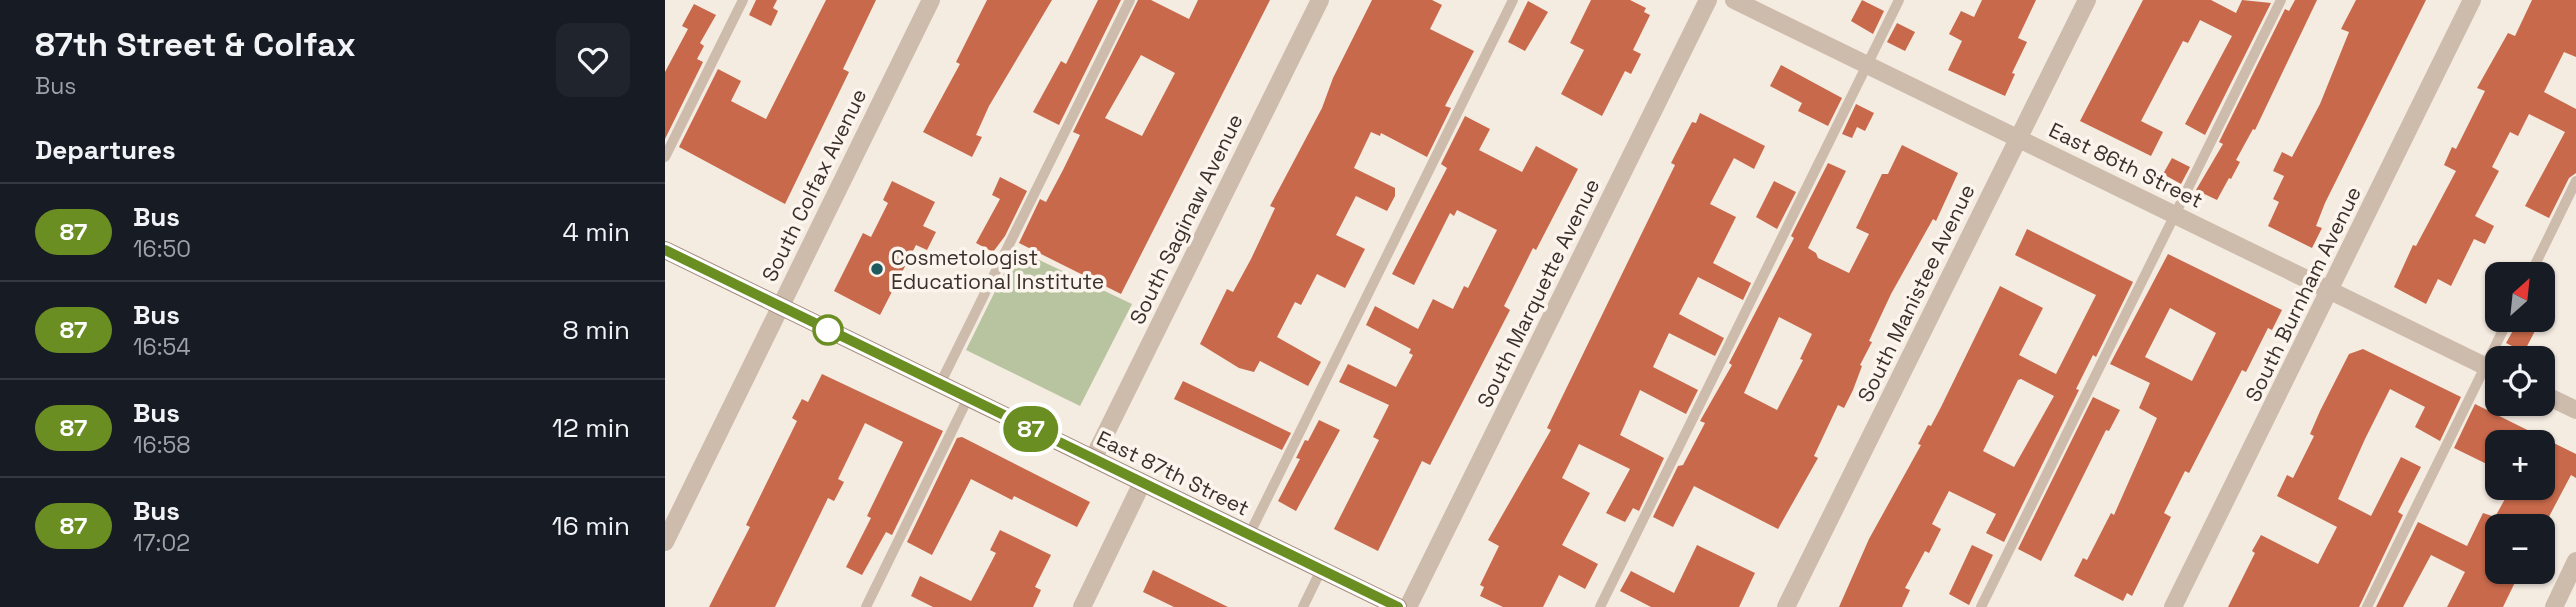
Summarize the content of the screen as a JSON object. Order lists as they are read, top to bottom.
{
  "streets": {
    "main road": ["East 87th Street"],
    "street": [
      "East 86th Street",
      "South Colfax Avenue",
      "South Saginaw Avenue",
      "South Marquette Avenue",
      "South Manistee Avenue",
      "South Burnham Avenue"
    ]
  },
  "crossings": [
    ["East 86th Street", "South Manistee Avenue"],
    ["East 86th Street", "South Burnham Avenue"],
    ["South Colfax Avenue", "East 87th Street"],
    ["South Saginaw Avenue", "East 87th Street"]
  ],
  "places": ["Cosmetologist Educational Institute"],
  "lines": ["bus line 87"],
  "north": "top right",
  "page": {
    "heading": [
      ["87th Street & Colfax", "Bus"],
      "Departures"
    ],
    "on_map": "87",
    "list": [
      {
        "mark": "87",
        "name": "Bus",
        "note": "16:50",
        "value": "4 min"
      },
      {
        "mark": "87",
        "name": "Bus",
        "note": "16:54",
        "value": "8 min"
      },
      {
        "mark": "87",
        "name": "Bus",
        "note": "16:58",
        "value": "12 min"
      },
      {
        "mark": "87",
        "name": "Bus",
        "note": "17:02",
        "value": "16 min"
      }
    ],
    "map_buttons": ["+", "−"]
  }
}
